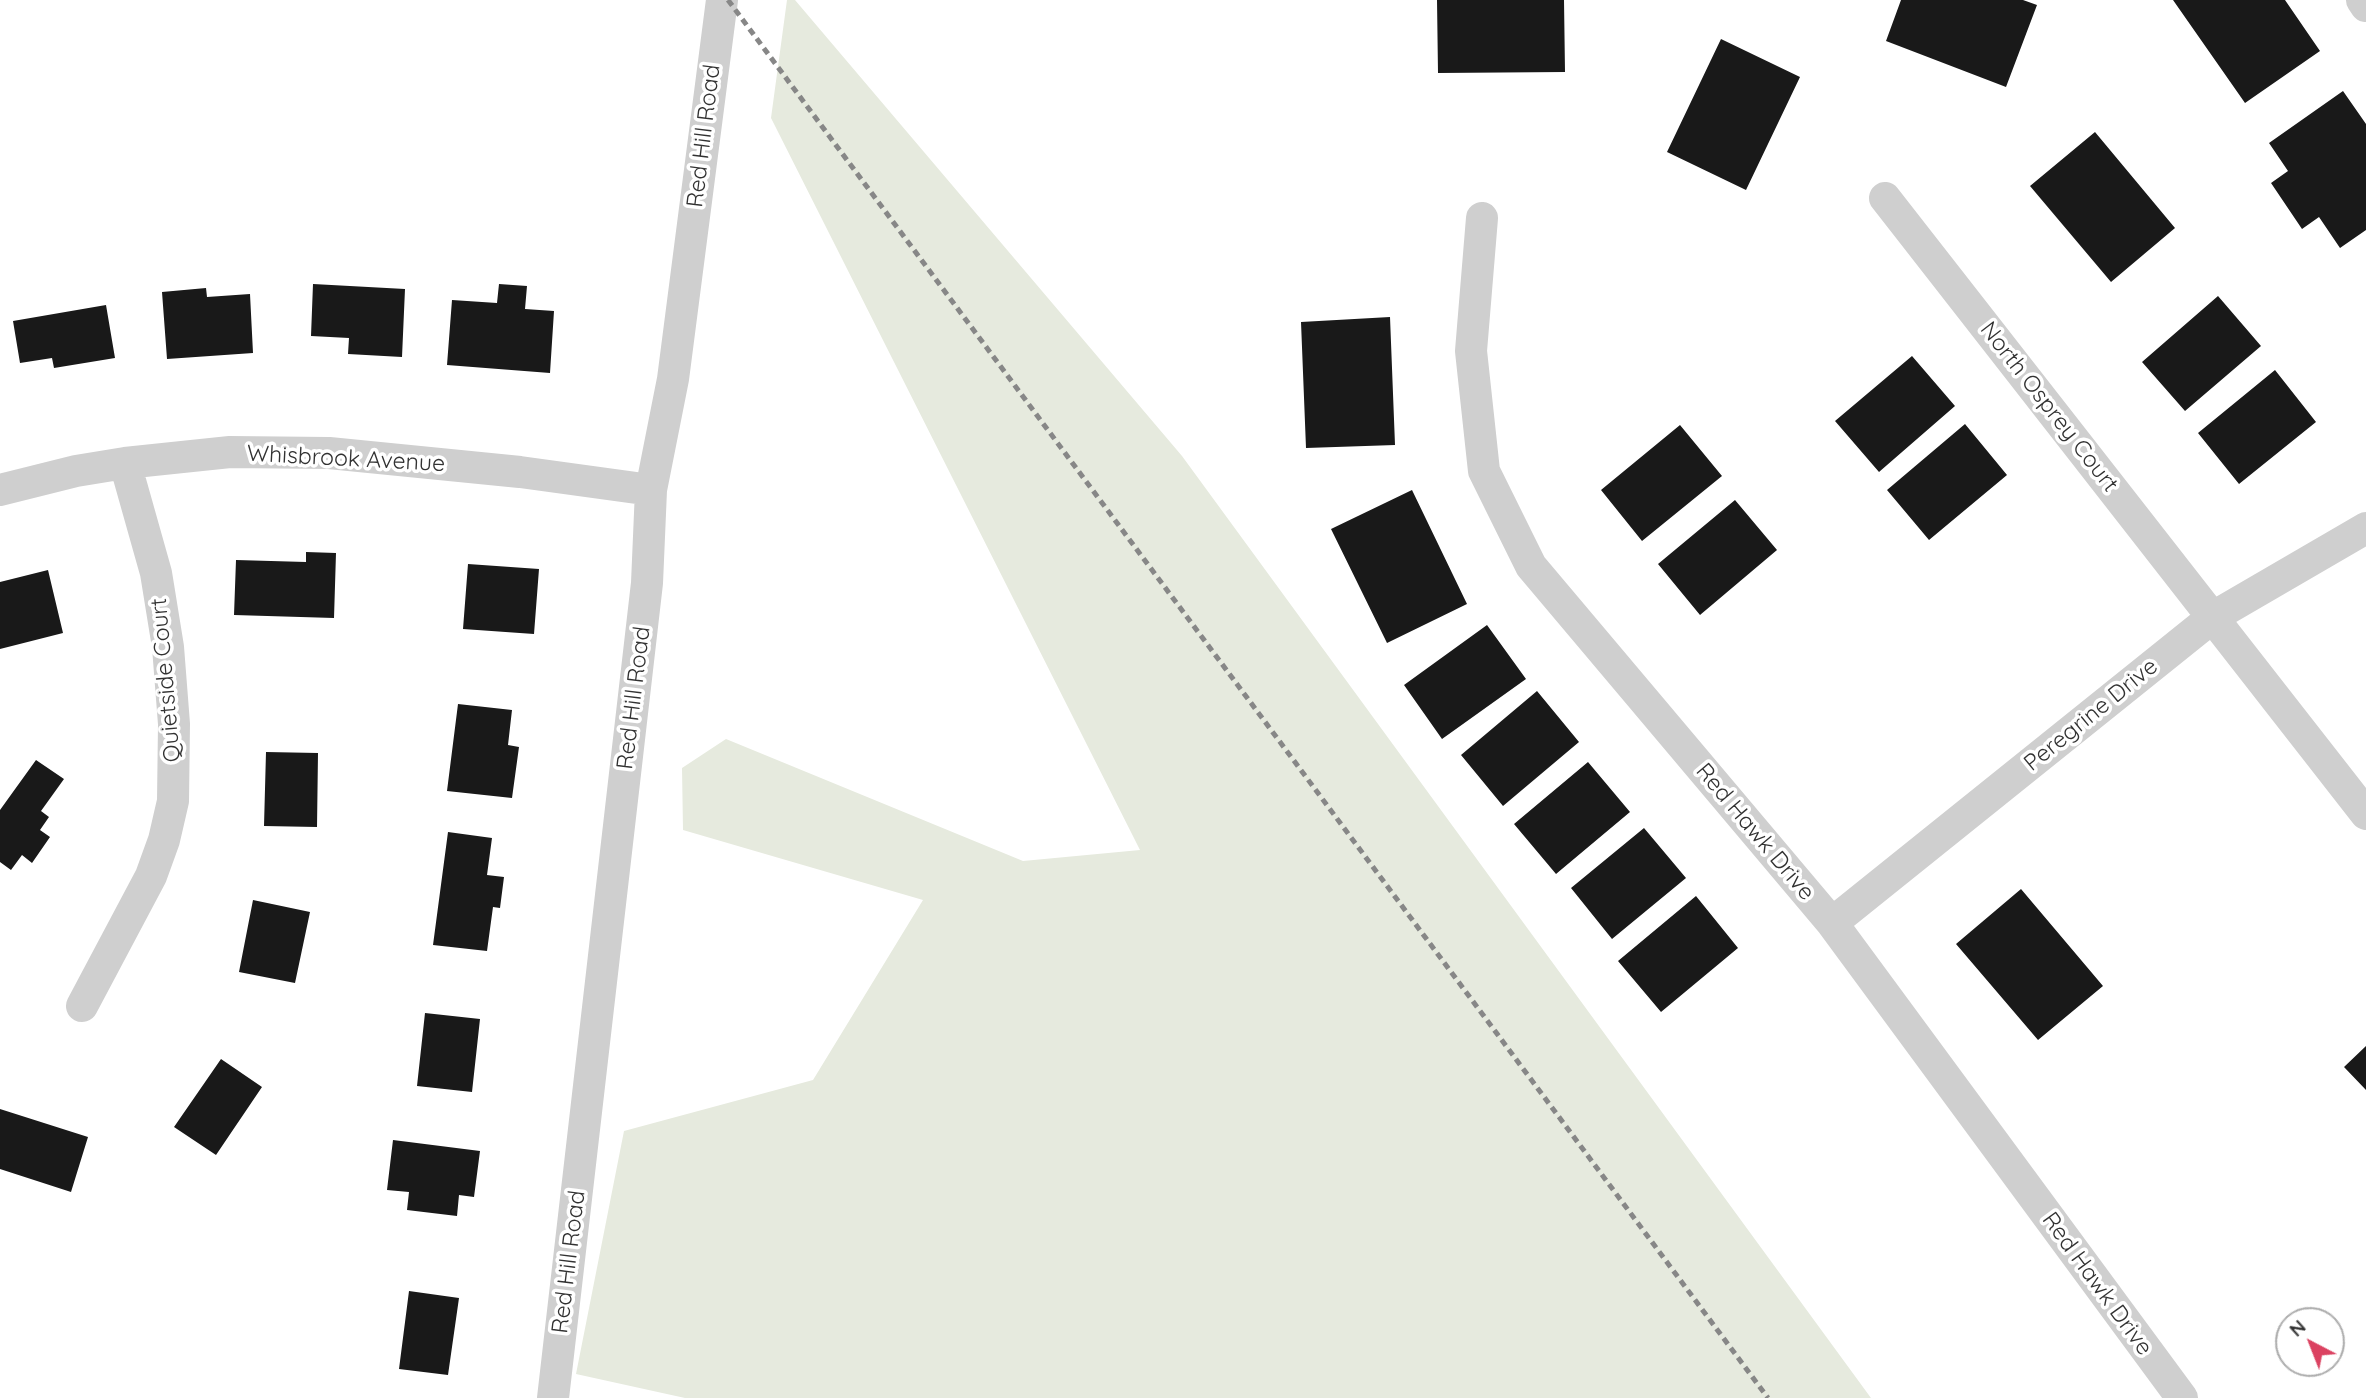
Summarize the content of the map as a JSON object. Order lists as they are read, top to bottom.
{
  "streets": {
    "street": [
      "Red Hill Road",
      "North Osprey Court",
      "Whisbrook Avenue",
      "Quietside Court",
      "Peregrine Drive",
      "Red Hawk Drive"
    ]
  },
  "crossings": [
    ["Red Hill Road", "Whisbrook Avenue"],
    ["North Osprey Court", "Peregrine Drive"],
    ["Whisbrook Avenue", "Quietside Court"],
    ["Peregrine Drive", "Red Hawk Drive"]
  ],
  "north": "top left"
}
